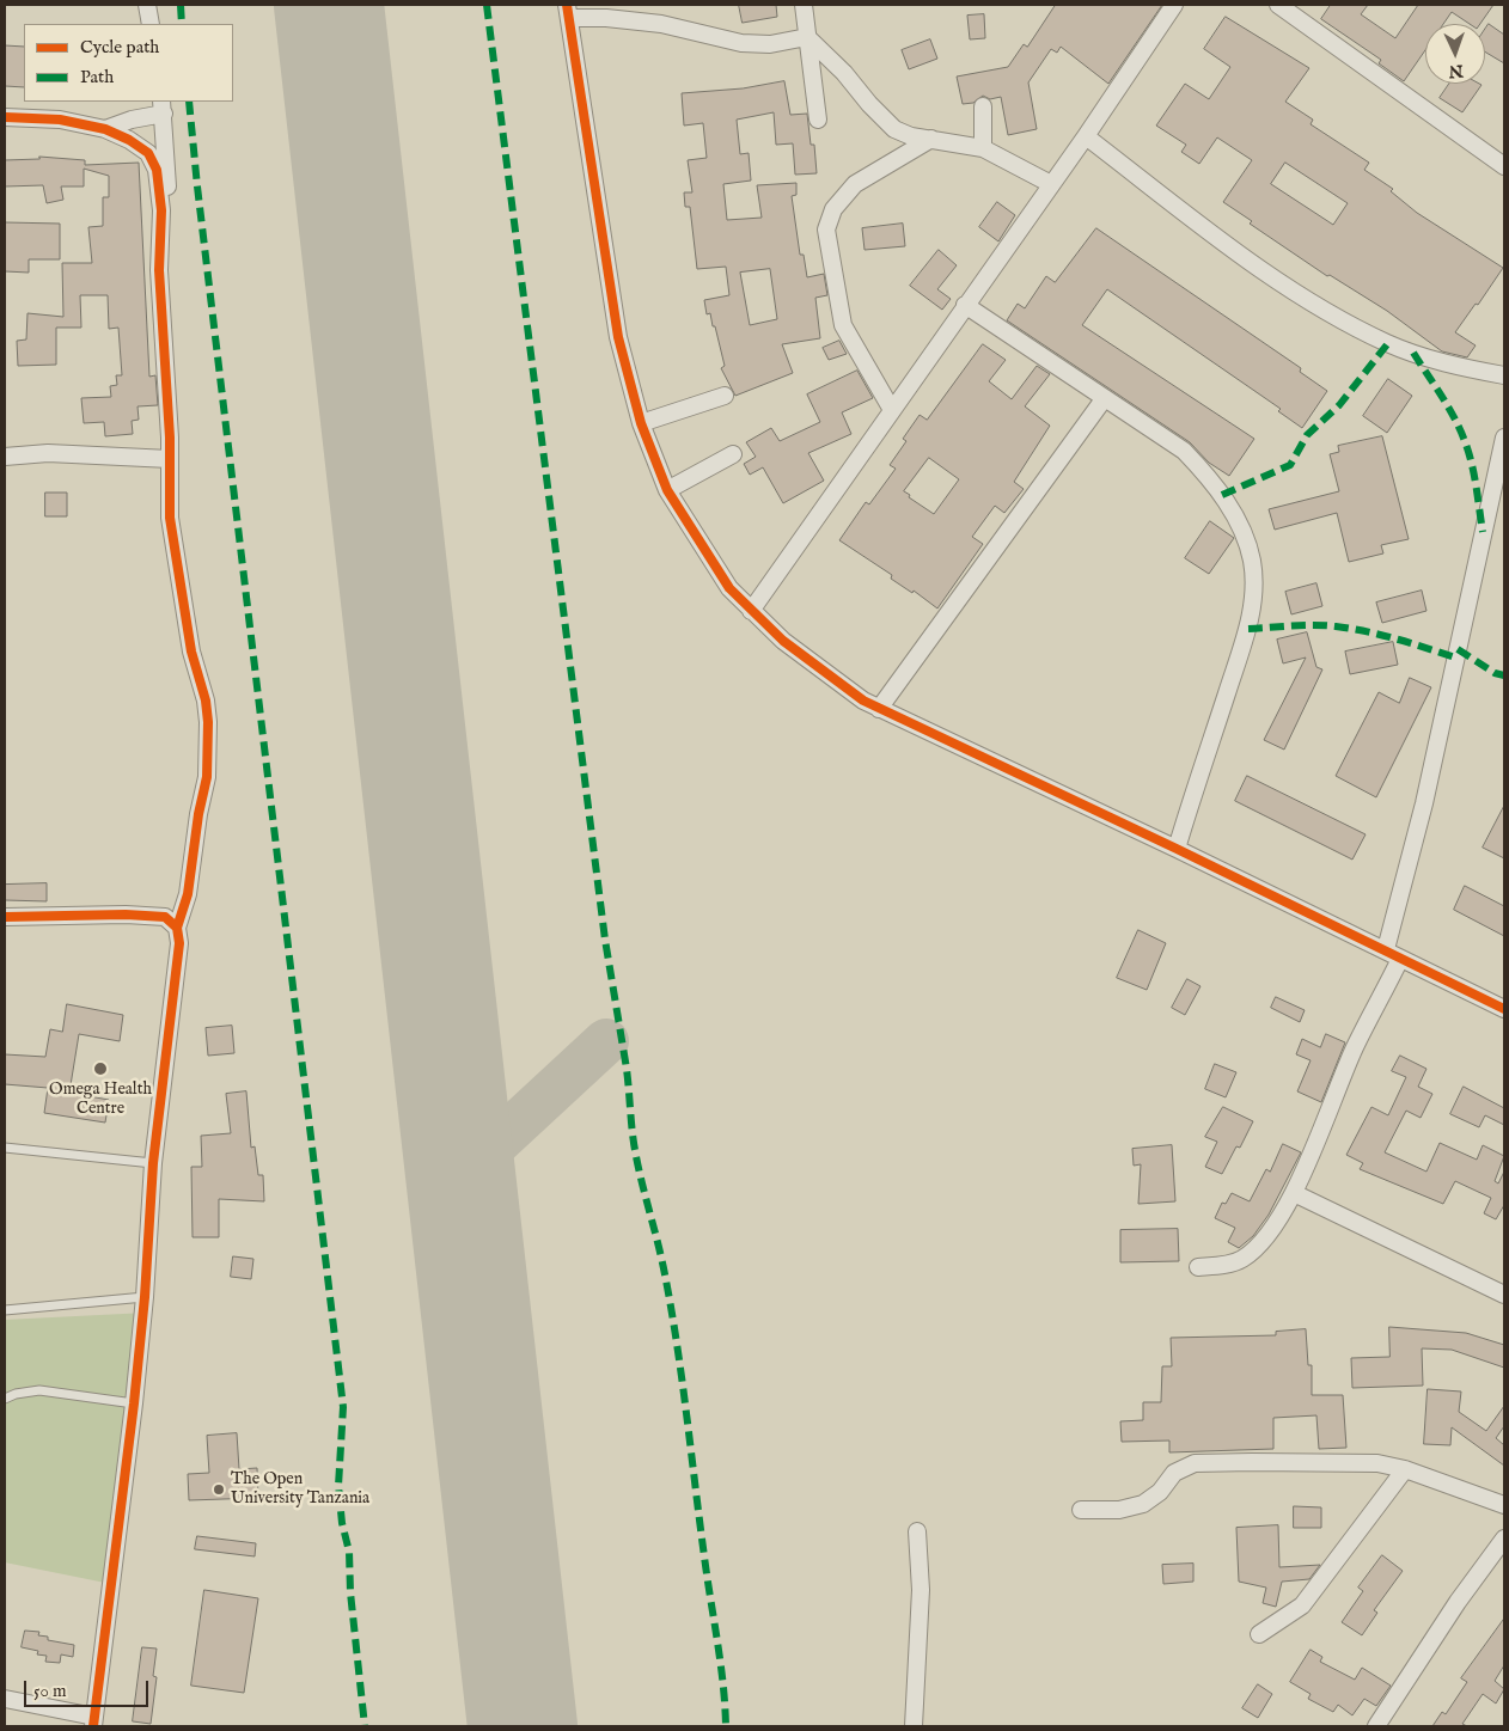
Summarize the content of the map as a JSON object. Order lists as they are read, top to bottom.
{
  "places": ["Omega Health Centre", "The Open University Tanzania"],
  "legend": ["Cycle path", "Path"],
  "scale_bar": "50 m",
  "north": "bottom"
}
